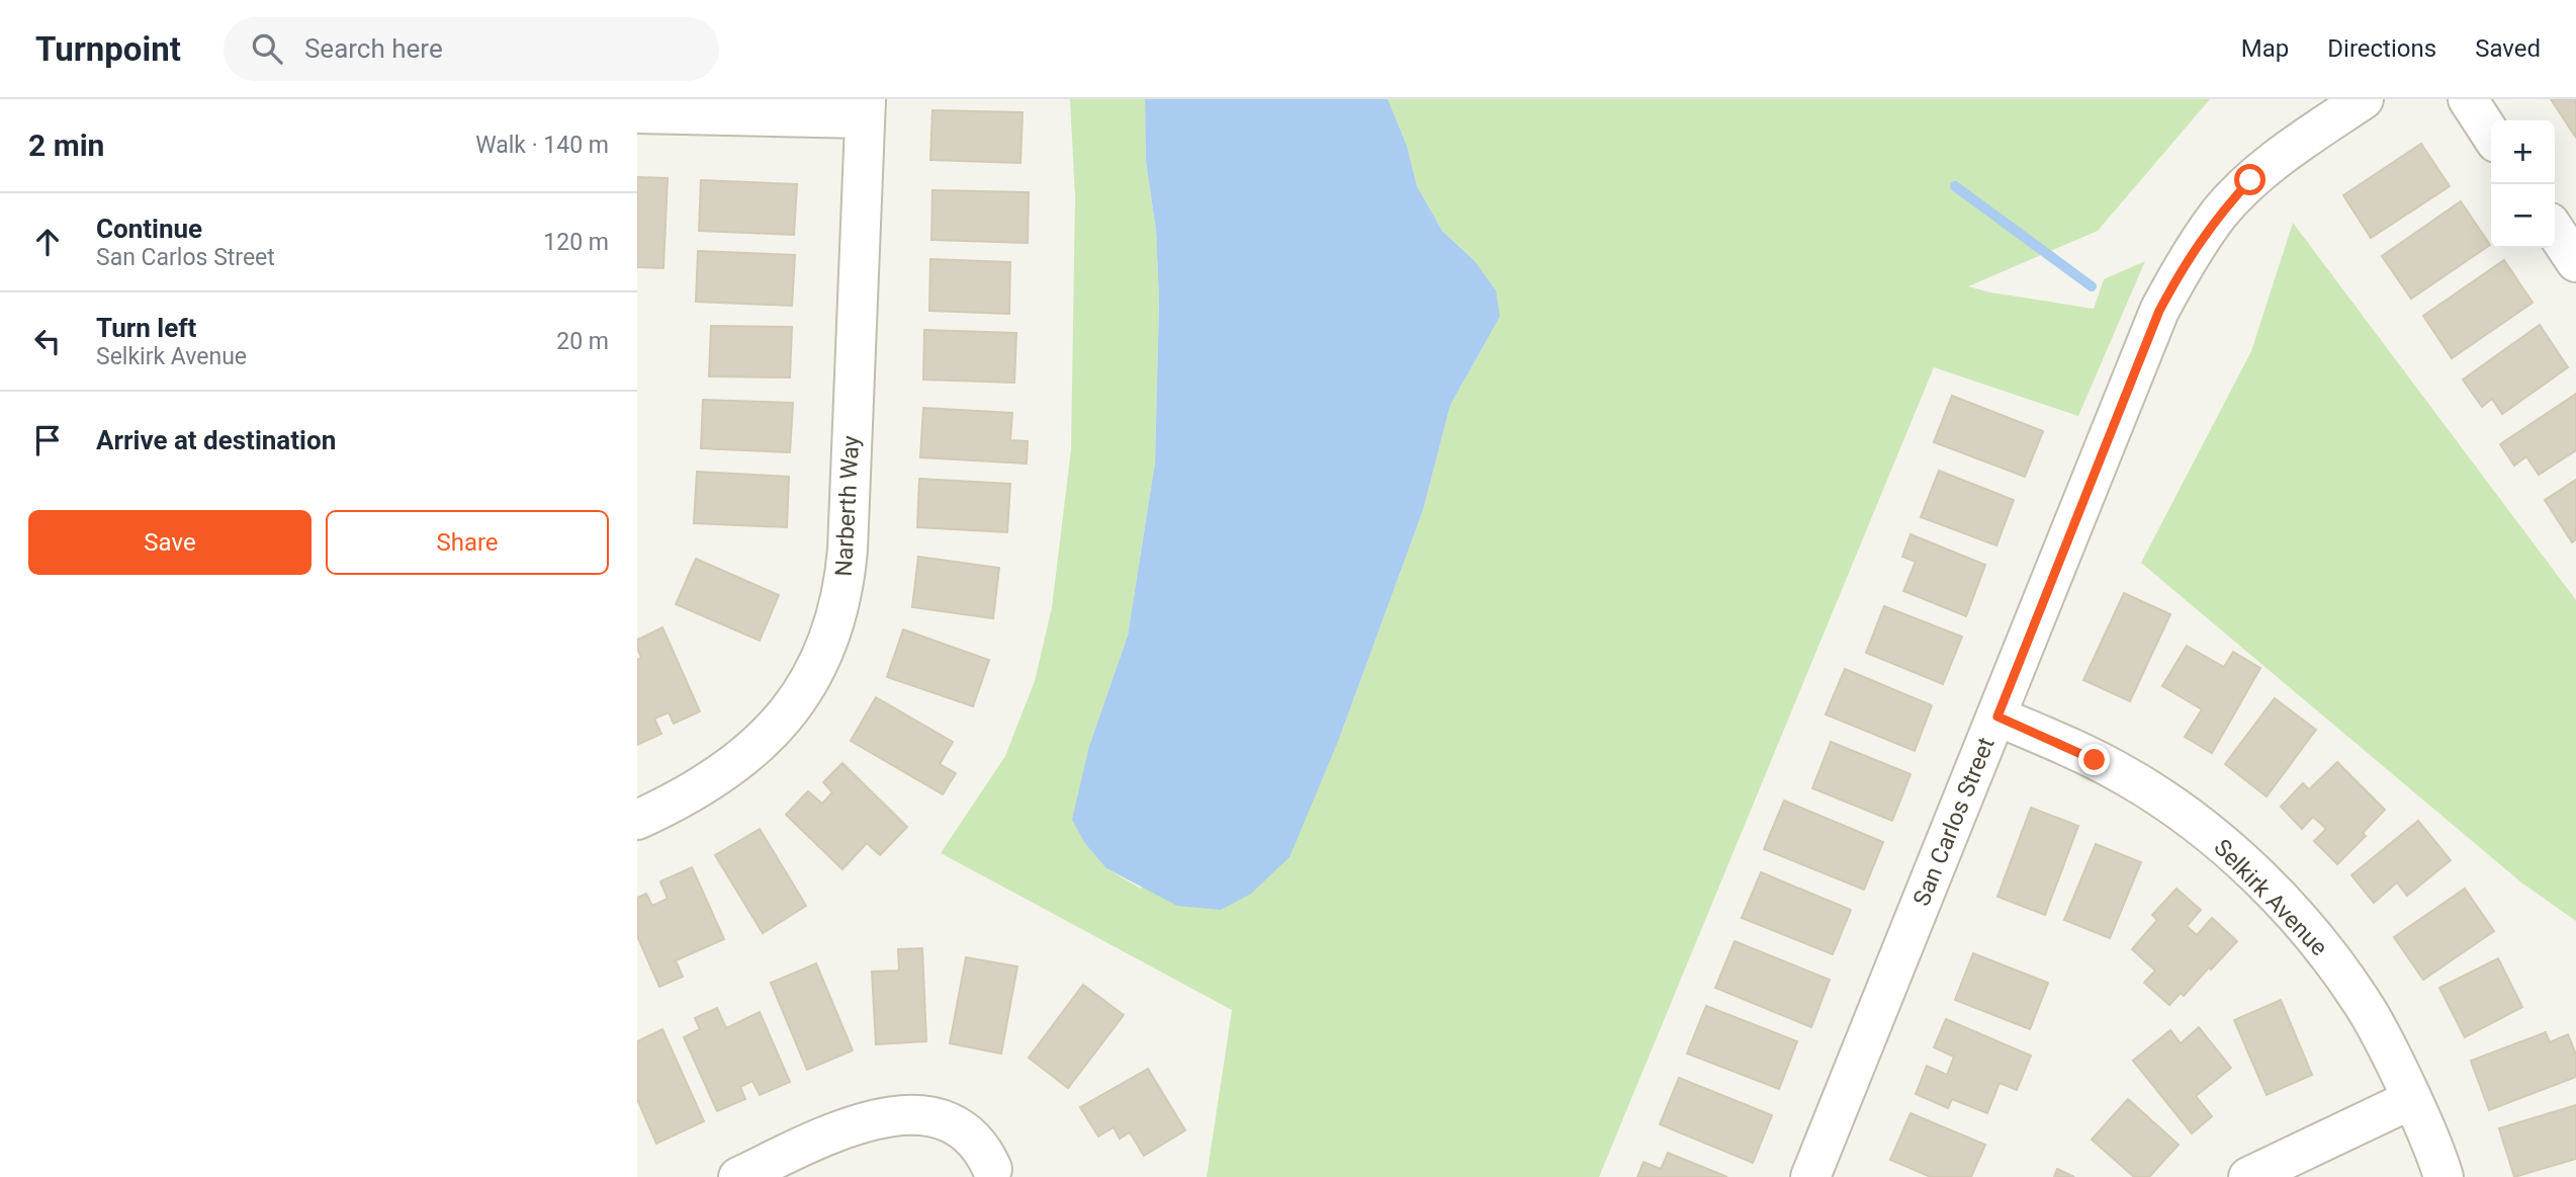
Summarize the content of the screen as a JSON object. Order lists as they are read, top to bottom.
{
  "streets": {
    "street": ["Narberth Way", "San Carlos Street", "Selkirk Avenue"]
  },
  "crossings": [
    ["San Carlos Street", "Selkirk Avenue"]
  ],
  "page": {
    "header": "Turnpoint",
    "search": "Search here",
    "nav": ["Map", "Directions", "Saved"],
    "heading": ["2 min", "Walk · 140 m"],
    "map_buttons": ["+", "−"],
    "list": [
      ["Continue", "San Carlos Street", "120 m"],
      ["Turn left", "Selkirk Avenue", "20 m"],
      "Arrive at destination"
    ],
    "buttons": ["Save", "Share"]
  }
}
